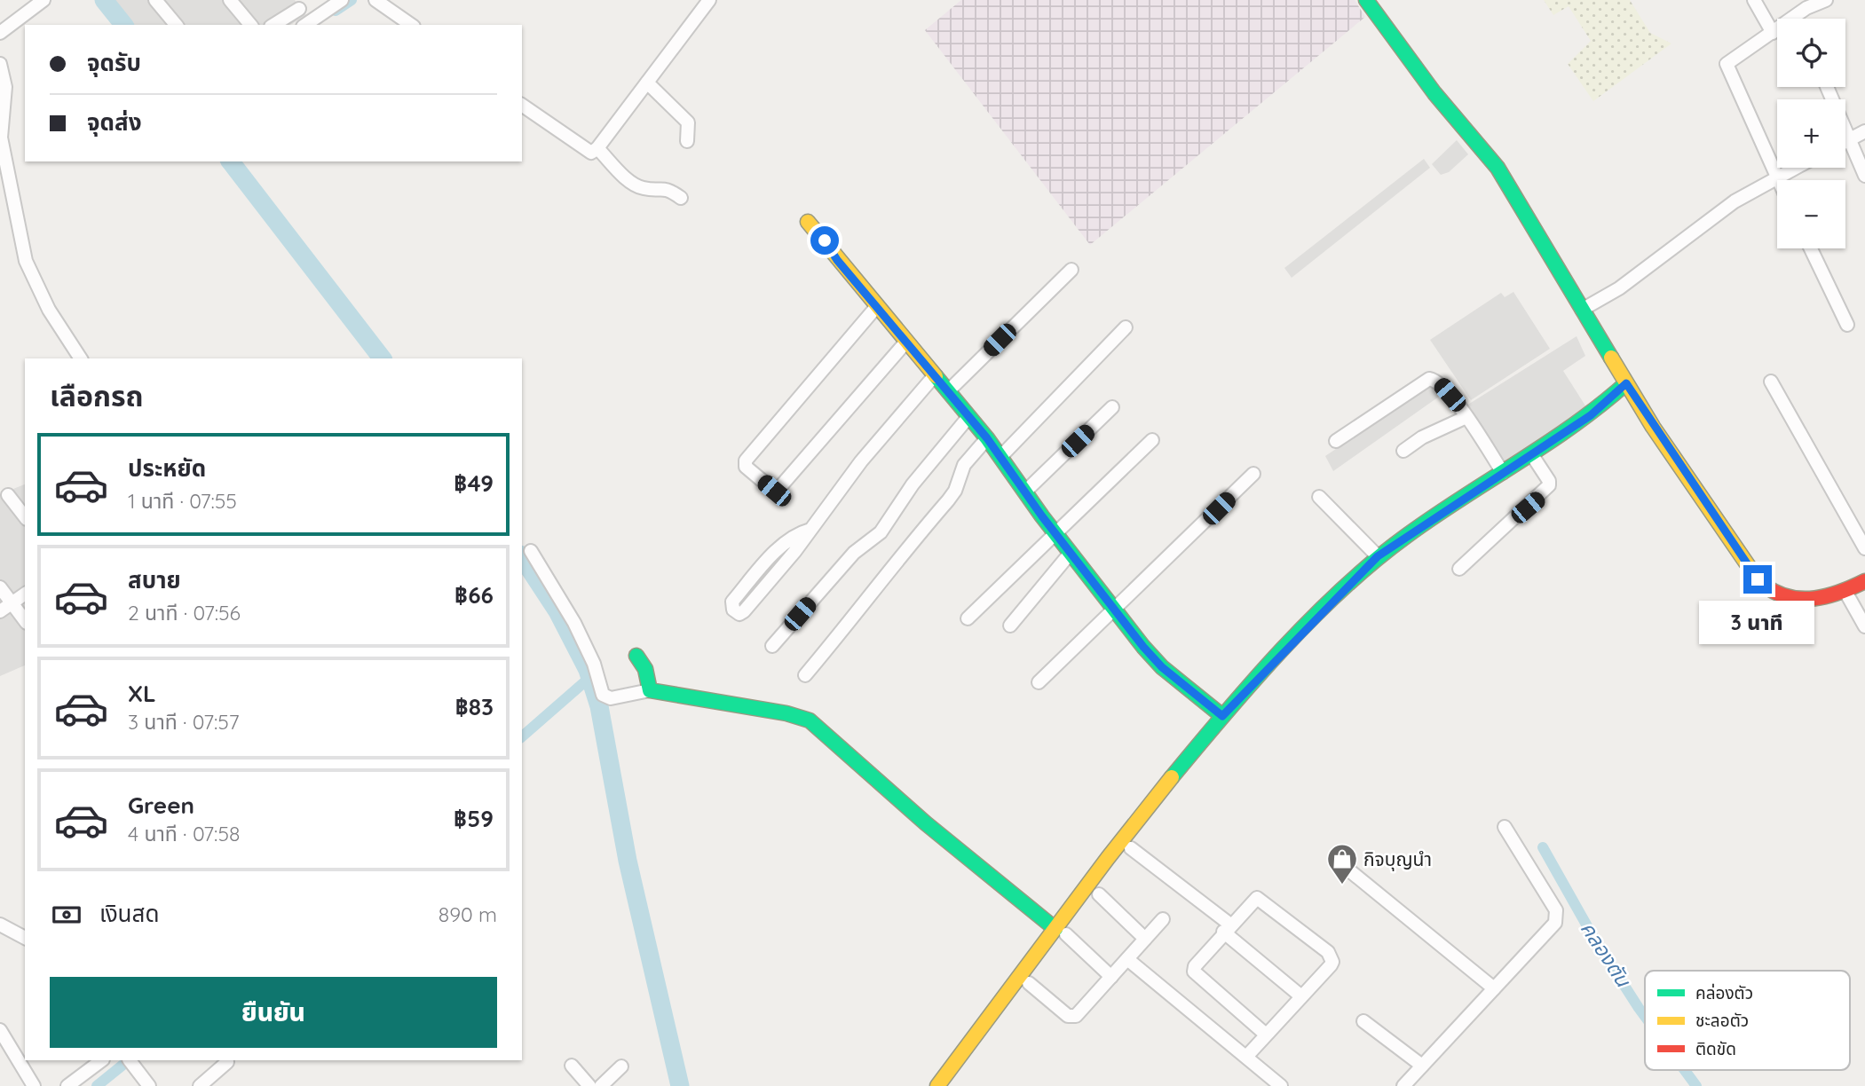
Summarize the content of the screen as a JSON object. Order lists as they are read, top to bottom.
{
  "water": ["คลองตัน"],
  "places": {
    "shop": ["กิจบุญนำ"]
  },
  "legend": ["คล่องตัว", "ชะลอตัว", "ติดขัด"],
  "page": {
    "map_buttons": ["+", "−"],
    "banner": ["จุดรับ", "จุดส่ง"],
    "heading": "เลือกรถ",
    "list": [
      {
        "name": "ประหยัด",
        "note": "1 นาที · 07:55",
        "value": "฿49"
      },
      {
        "name": "สบาย",
        "note": "2 นาที · 07:56",
        "value": "฿66"
      },
      {
        "name": "XL",
        "note": "3 นาที · 07:57",
        "value": "฿83"
      },
      {
        "name": "Green",
        "note": "4 นาที · 07:58",
        "value": "฿59"
      }
    ],
    "bubble": "3 นาที",
    "pay": ["เงินสด", "890 m"],
    "buttons": "ยืนยัน"
  }
}
